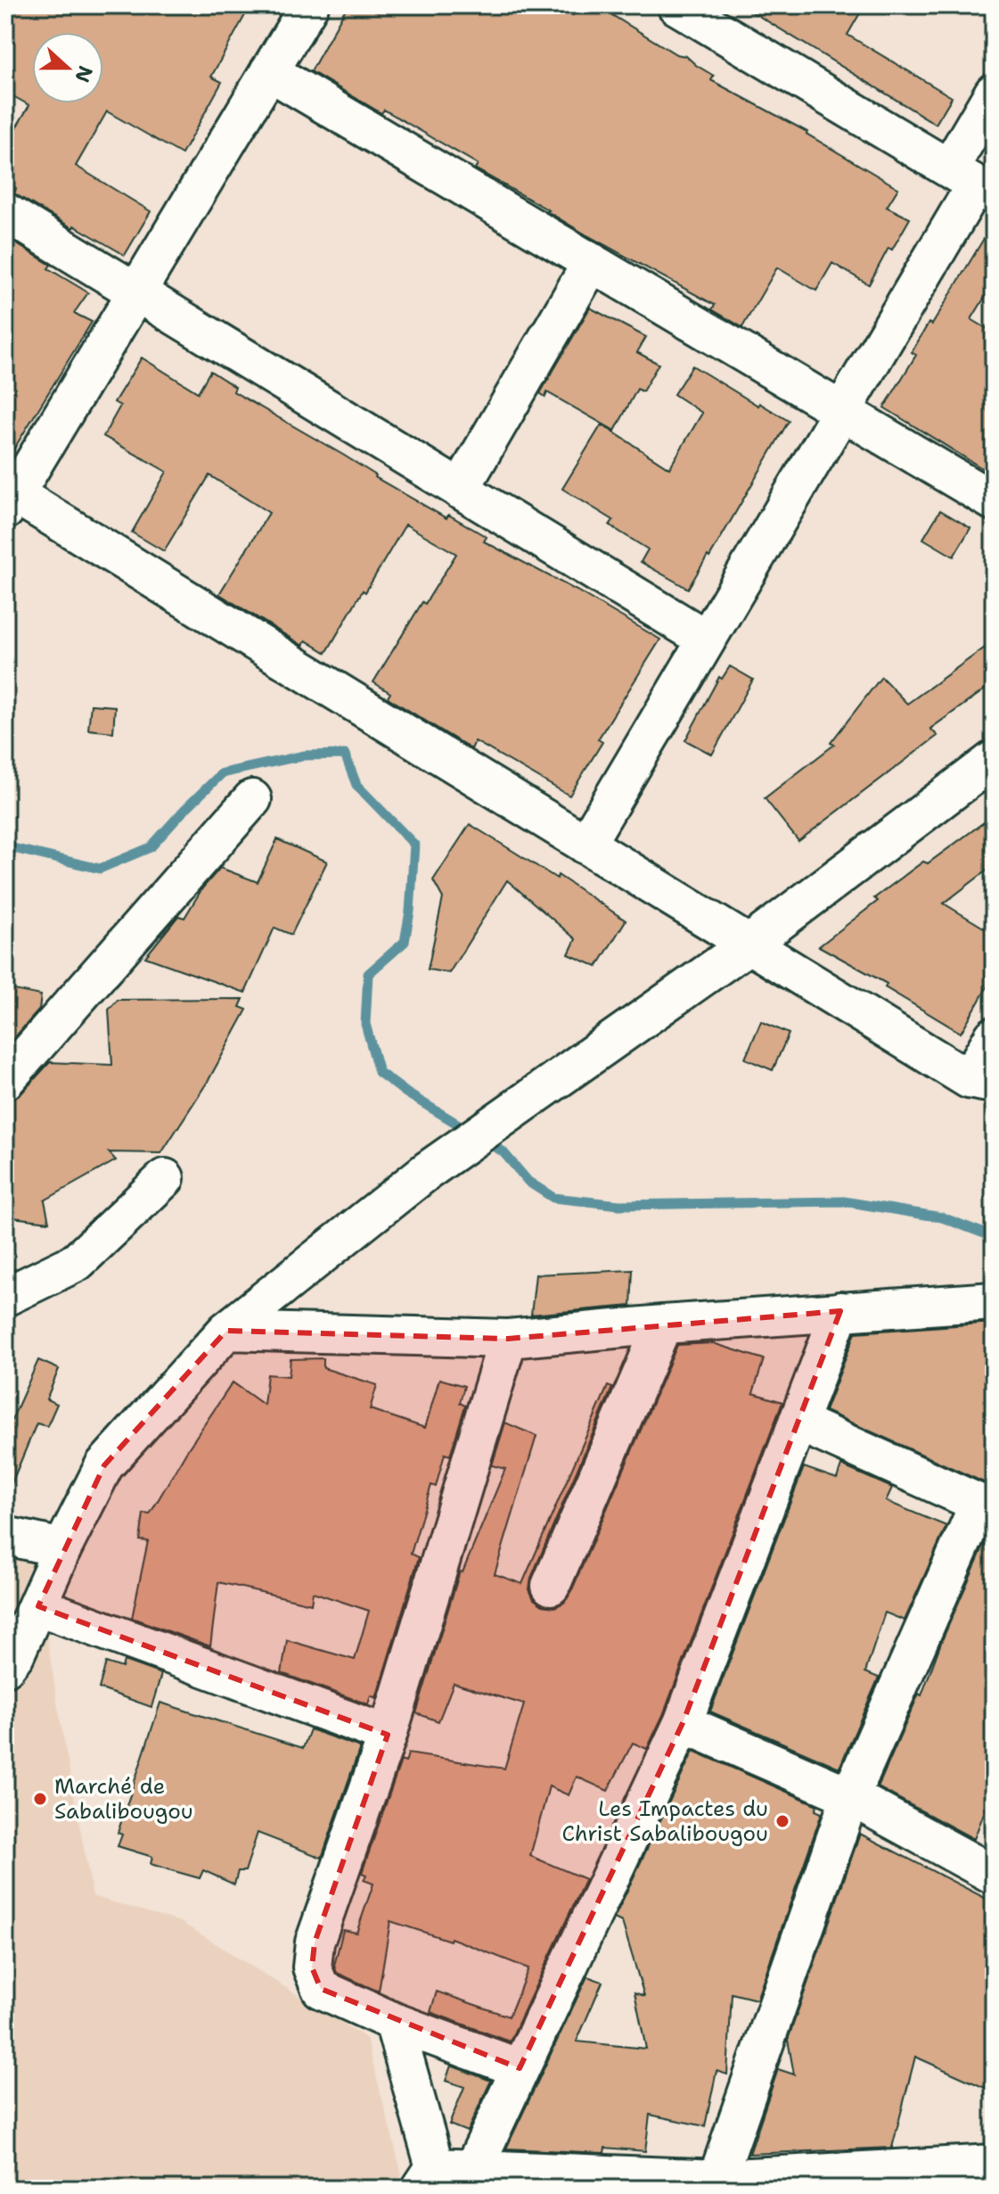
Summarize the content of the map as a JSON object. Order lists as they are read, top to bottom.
{
  "places": ["Marché de Sabalibougou", "Les Impactes du Christ Sabalibougou"],
  "north": "right"
}
